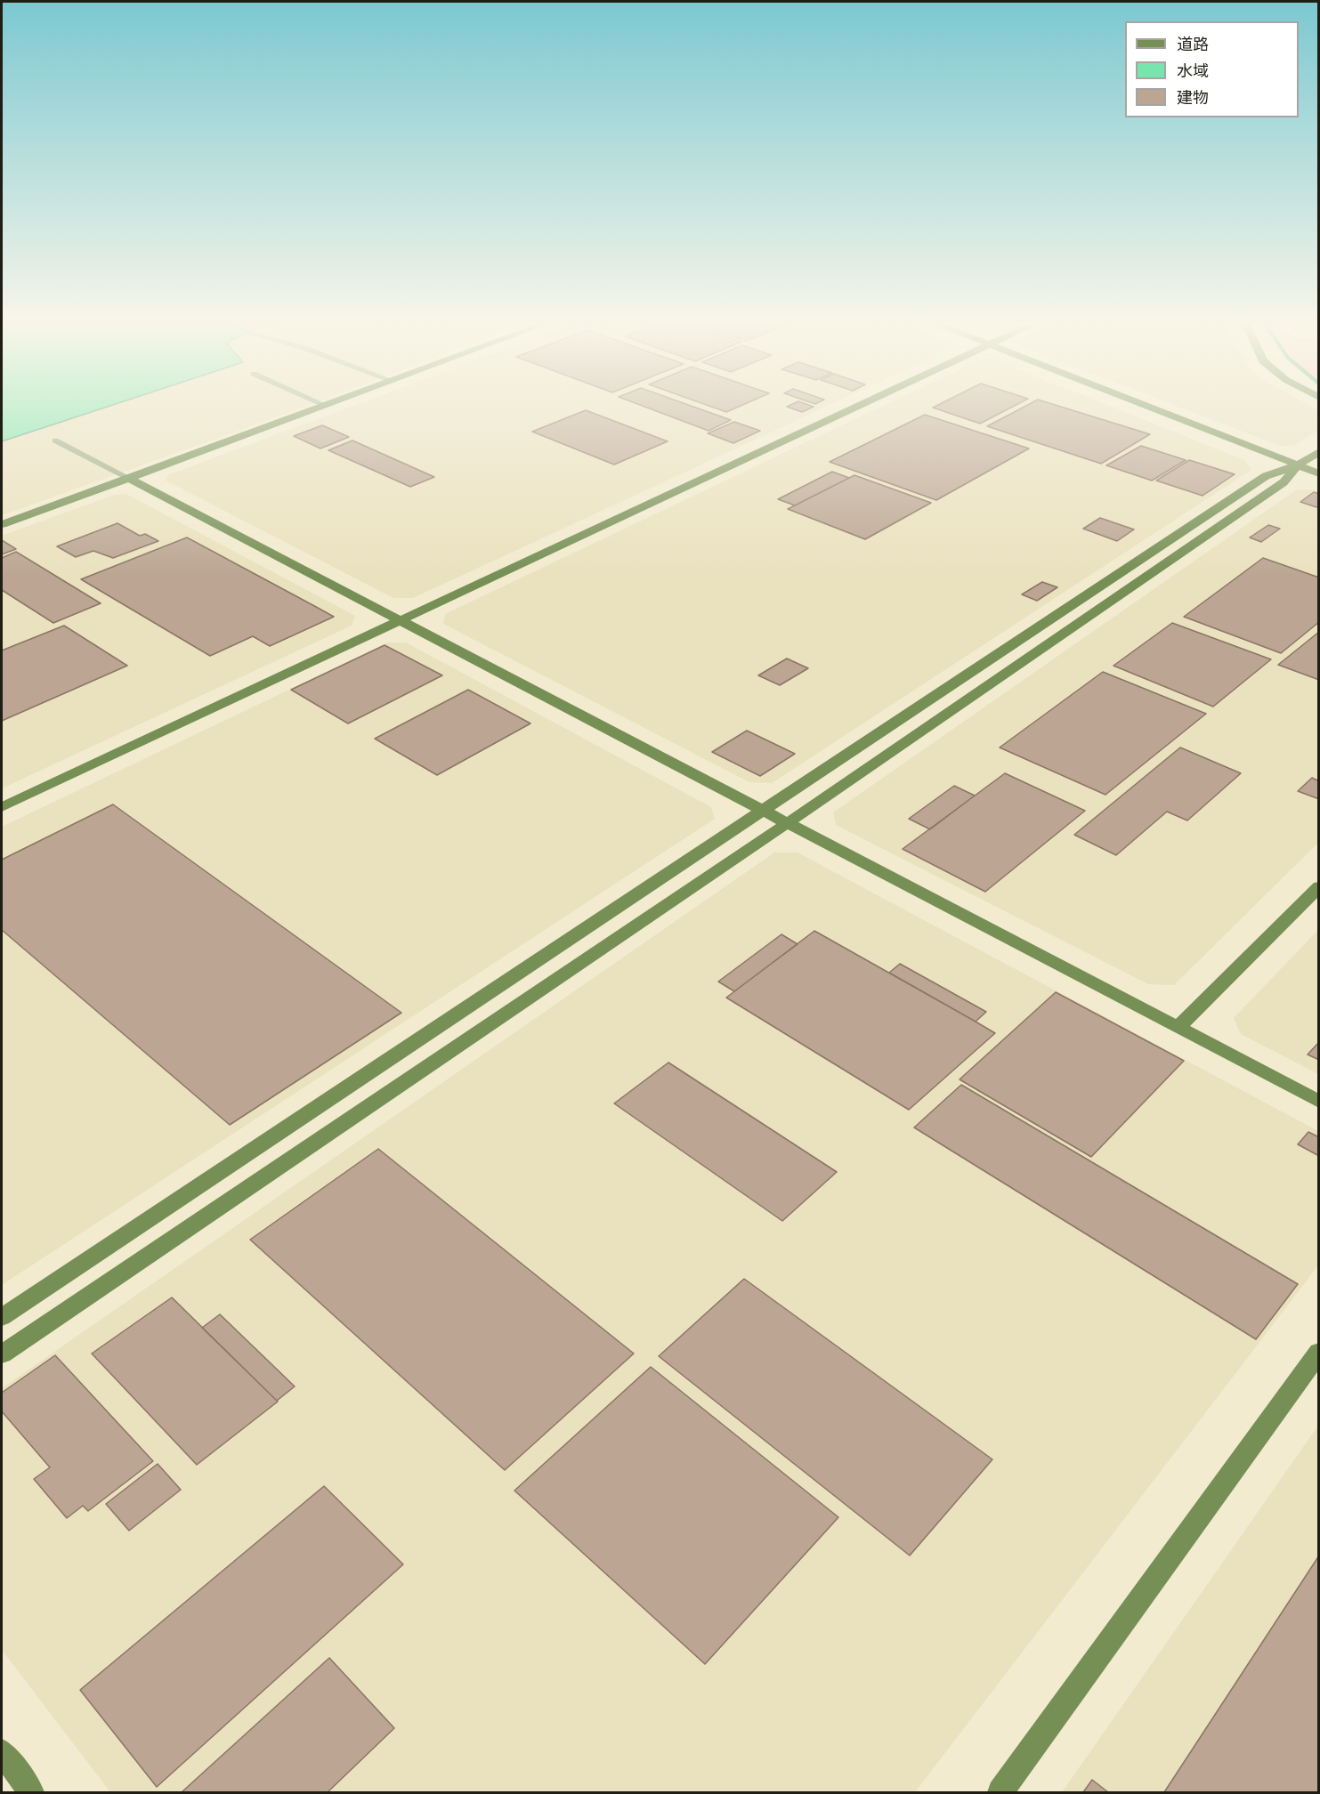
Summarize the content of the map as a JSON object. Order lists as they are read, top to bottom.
{
  "legend": ["道路", "水域", "建物"]
}
